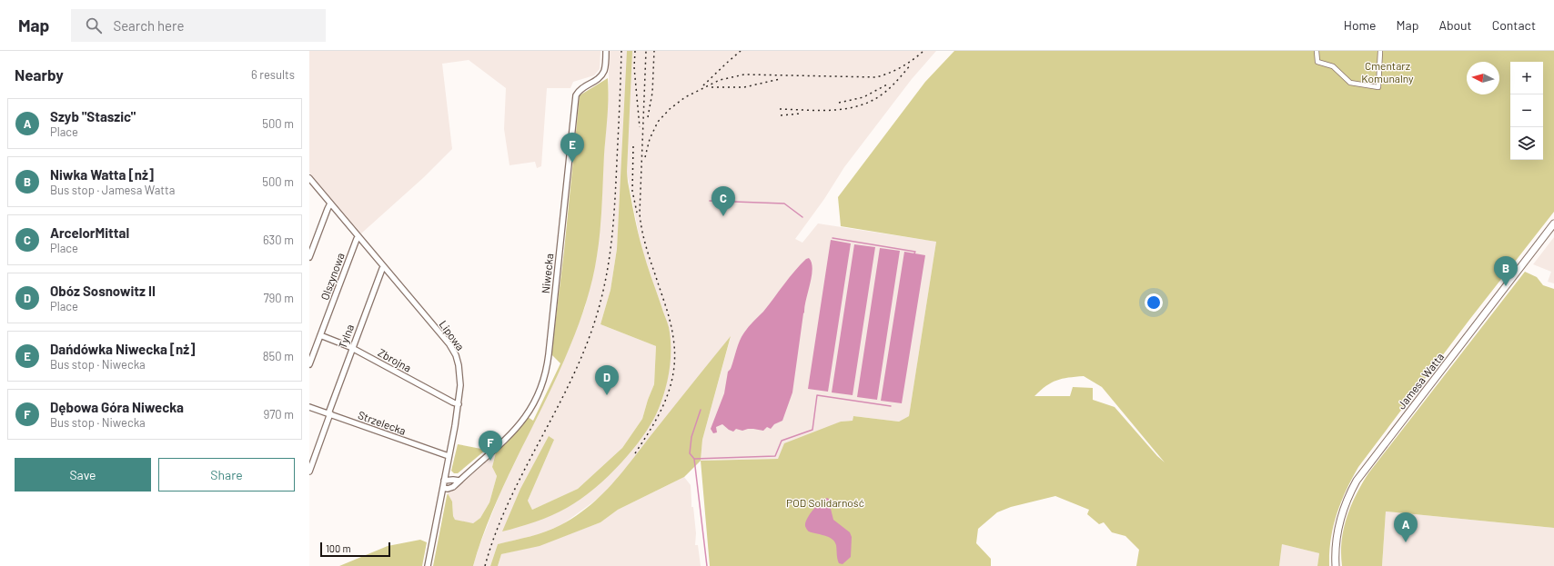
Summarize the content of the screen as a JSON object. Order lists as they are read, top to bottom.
{
  "streets": {
    "street": [
      "Niwecka",
      "Olszynowa",
      "Lipowa",
      "Tylna",
      "Zbrojna",
      "Jamesa Watta",
      "Strzelecka"
    ]
  },
  "crossings": [
    ["Niwecka", "Lipowa"],
    ["Olszynowa", "Lipowa"],
    ["Olszynowa", "Zbrojna"],
    ["Lipowa", "Tylna"],
    ["Lipowa", "Zbrojna"],
    ["Lipowa", "Strzelecka"],
    ["Tylna", "Zbrojna"],
    ["Tylna", "Strzelecka"]
  ],
  "parks": ["Cmentarz Komunalny", "POD Solidarność"],
  "scale_bar": "100 m",
  "north": "left",
  "page": {
    "header": "Map",
    "search": "Search here",
    "nav": [
      "Home",
      "Map",
      "About",
      "Contact"
    ],
    "heading": ["Nearby", "6 results"],
    "map_buttons": ["+", "−"],
    "list": [
      {
        "mark": "A",
        "name": "Szyb \"Staszic\"",
        "note": "Place",
        "value": "500 m"
      },
      {
        "mark": "B",
        "name": "Niwka Watta [nż]",
        "note": "Bus stop · Jamesa Watta",
        "value": "500 m"
      },
      {
        "mark": "C",
        "name": "ArcelorMittal",
        "note": "Place",
        "value": "630 m"
      },
      {
        "mark": "D",
        "name": "Obóz Sosnowitz II",
        "note": "Place",
        "value": "790 m"
      },
      {
        "mark": "E",
        "name": "Dańdówka Niwecka [nż]",
        "note": "Bus stop · Niwecka",
        "value": "850 m"
      },
      {
        "mark": "F",
        "name": "Dębowa Góra Niwecka",
        "note": "Bus stop · Niwecka",
        "value": "970 m"
      }
    ],
    "pins": [
      "E",
      "C",
      "B",
      "D",
      "F",
      "A"
    ],
    "buttons": ["Save", "Share"],
    "scale": "100 m"
  }
}
